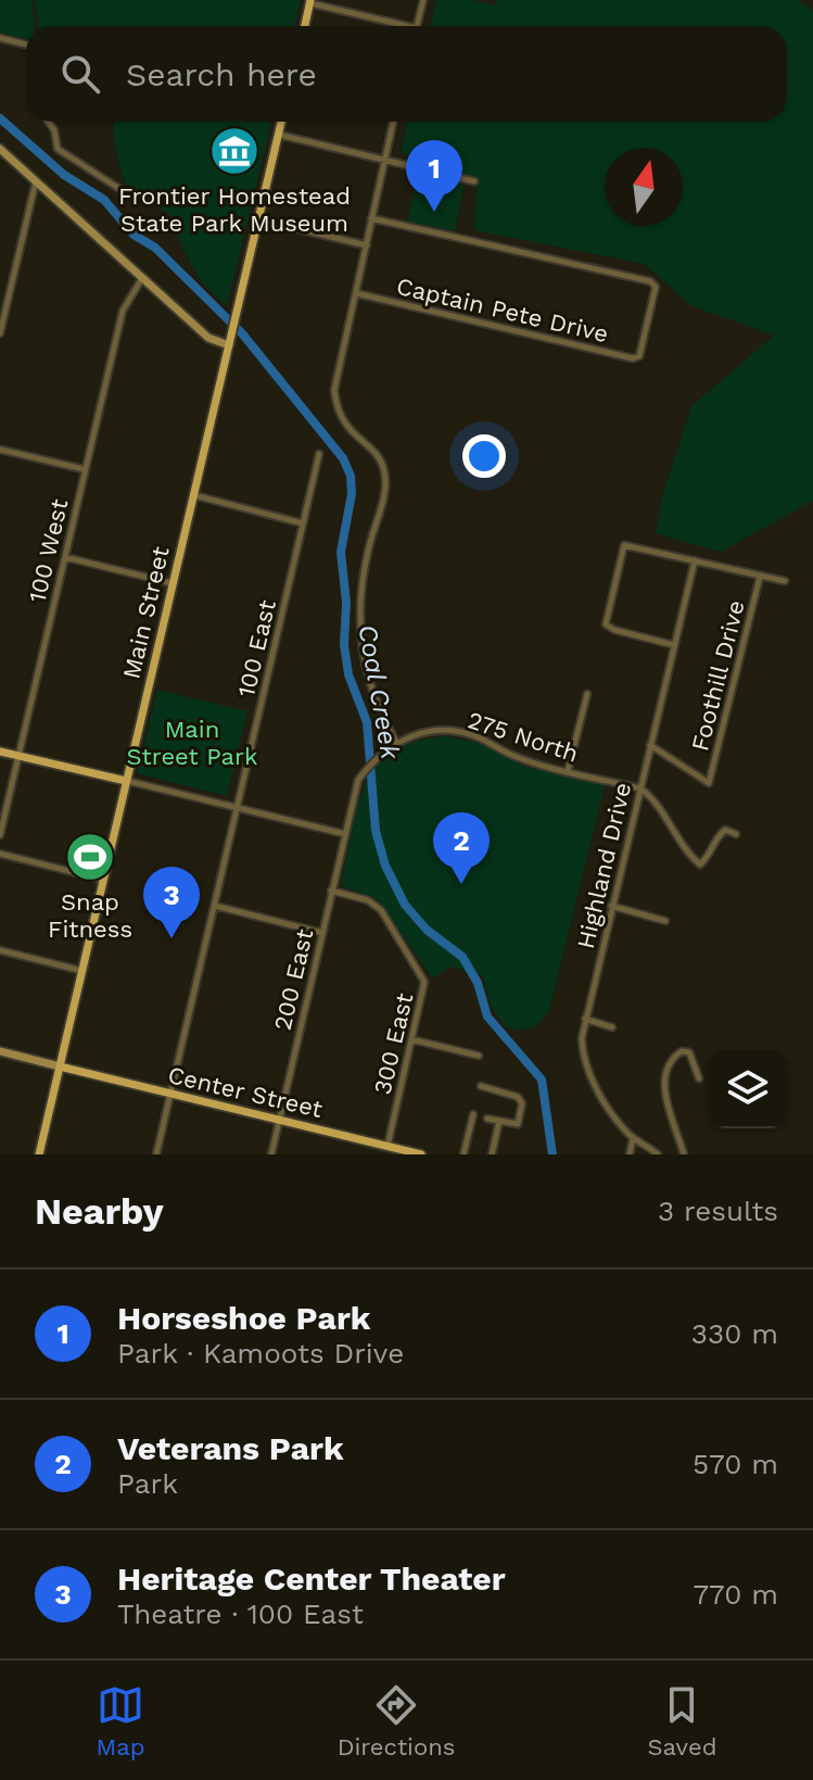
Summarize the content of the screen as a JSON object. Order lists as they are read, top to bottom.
{
  "streets": {
    "main road": ["Main Street", "Center Street"],
    "street": [
      "Captain Pete Drive",
      "100 West",
      "100 East",
      "Foothill Drive",
      "275 North",
      "Highland Drive",
      "200 East",
      "300 East"
    ]
  },
  "crossings": [
    ["Main Street", "Center Street"],
    ["100 East", "Center Street"],
    ["Foothill Drive", "Highland Drive"],
    ["275 North", "Highland Drive"],
    ["275 North", "200 East"],
    ["200 East", "300 East"],
    ["200 East", "Center Street"],
    ["300 East", "Center Street"]
  ],
  "water": ["Coal Creek"],
  "parks": ["Main Street Park"],
  "places": {
    "museum": ["Frontier Homestead State Park Museum"],
    "sports": ["Snap Fitness"]
  },
  "north": "top",
  "page": {
    "search": "Search here",
    "pins": ["1", "2", "3"],
    "heading": ["Nearby", "3 results"],
    "list": [
      {
        "mark": "1",
        "name": "Horseshoe Park",
        "note": "Park · Kamoots Drive",
        "value": "330 m"
      },
      {
        "mark": "2",
        "name": "Veterans Park",
        "note": "Park",
        "value": "570 m"
      },
      {
        "mark": "3",
        "name": "Heritage Center Theater",
        "note": "Theatre · 100 East",
        "value": "770 m"
      }
    ],
    "nav": ["Map", "Directions", "Saved"]
  }
}
